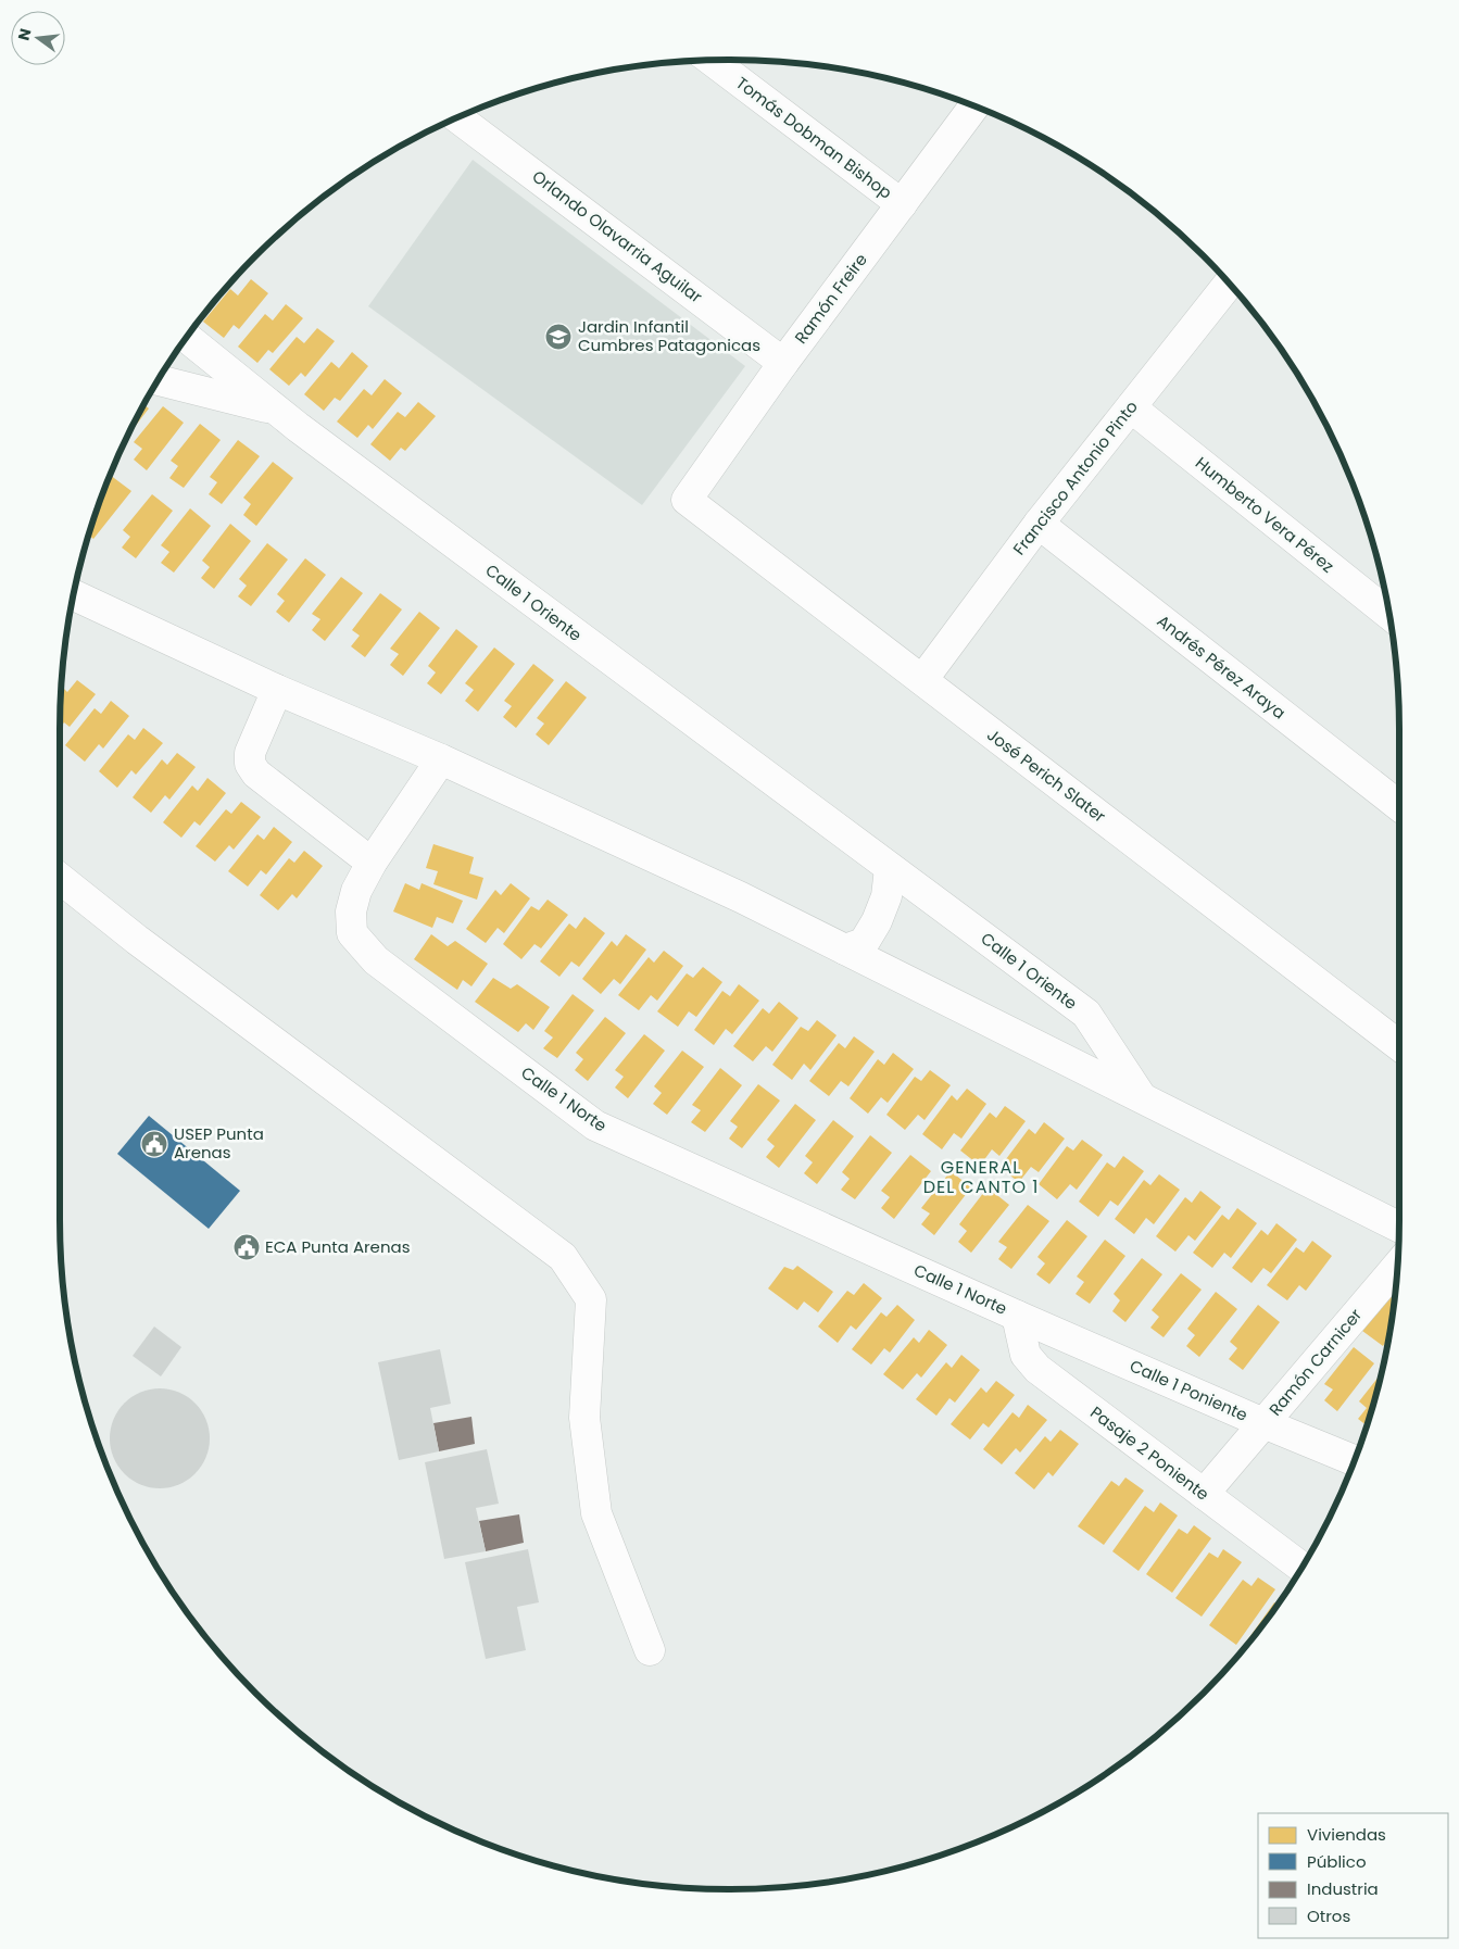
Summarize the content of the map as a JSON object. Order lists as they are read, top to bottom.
{
  "streets": {
    "street": [
      "Tomás Dobman Bishop",
      "Orlando Olavarria Aguilar",
      "Ramón Freire",
      "Francisco Antonio Pinto",
      "Humberto Vera Pérez",
      "Calle 1 Oriente",
      "Andrés Pérez Araya",
      "José Perich Slater",
      "Calle 1 Norte",
      "Ramón Carnicer",
      "Calle 1 Poniente",
      "Pasaje 2 Poniente"
    ]
  },
  "crossings": [
    ["Tomás Dobman Bishop", "Ramón Freire"],
    ["Orlando Olavarria Aguilar", "Ramón Freire"],
    ["Ramón Freire", "José Perich Slater"],
    ["Francisco Antonio Pinto", "Humberto Vera Pérez"],
    ["Francisco Antonio Pinto", "Andrés Pérez Araya"],
    ["Francisco Antonio Pinto", "José Perich Slater"],
    ["Calle 1 Norte", "Calle 1 Poniente"],
    ["Calle 1 Norte", "Pasaje 2 Poniente"],
    ["Ramón Carnicer", "Calle 1 Poniente"],
    ["Ramón Carnicer", "Pasaje 2 Poniente"],
    ["Calle 1 Poniente", "Pasaje 2 Poniente"]
  ],
  "districts": ["GENERAL DEL CANTO 1"],
  "places": {
    "school or university": ["Jardin Infantil Cumbres Patagonicas"],
    "public building": ["USEP Punta Arenas", "ECA Punta Arenas"]
  },
  "legend": [
    "Viviendas",
    "Público",
    "Industria",
    "Otros"
  ],
  "north": "left"
}
